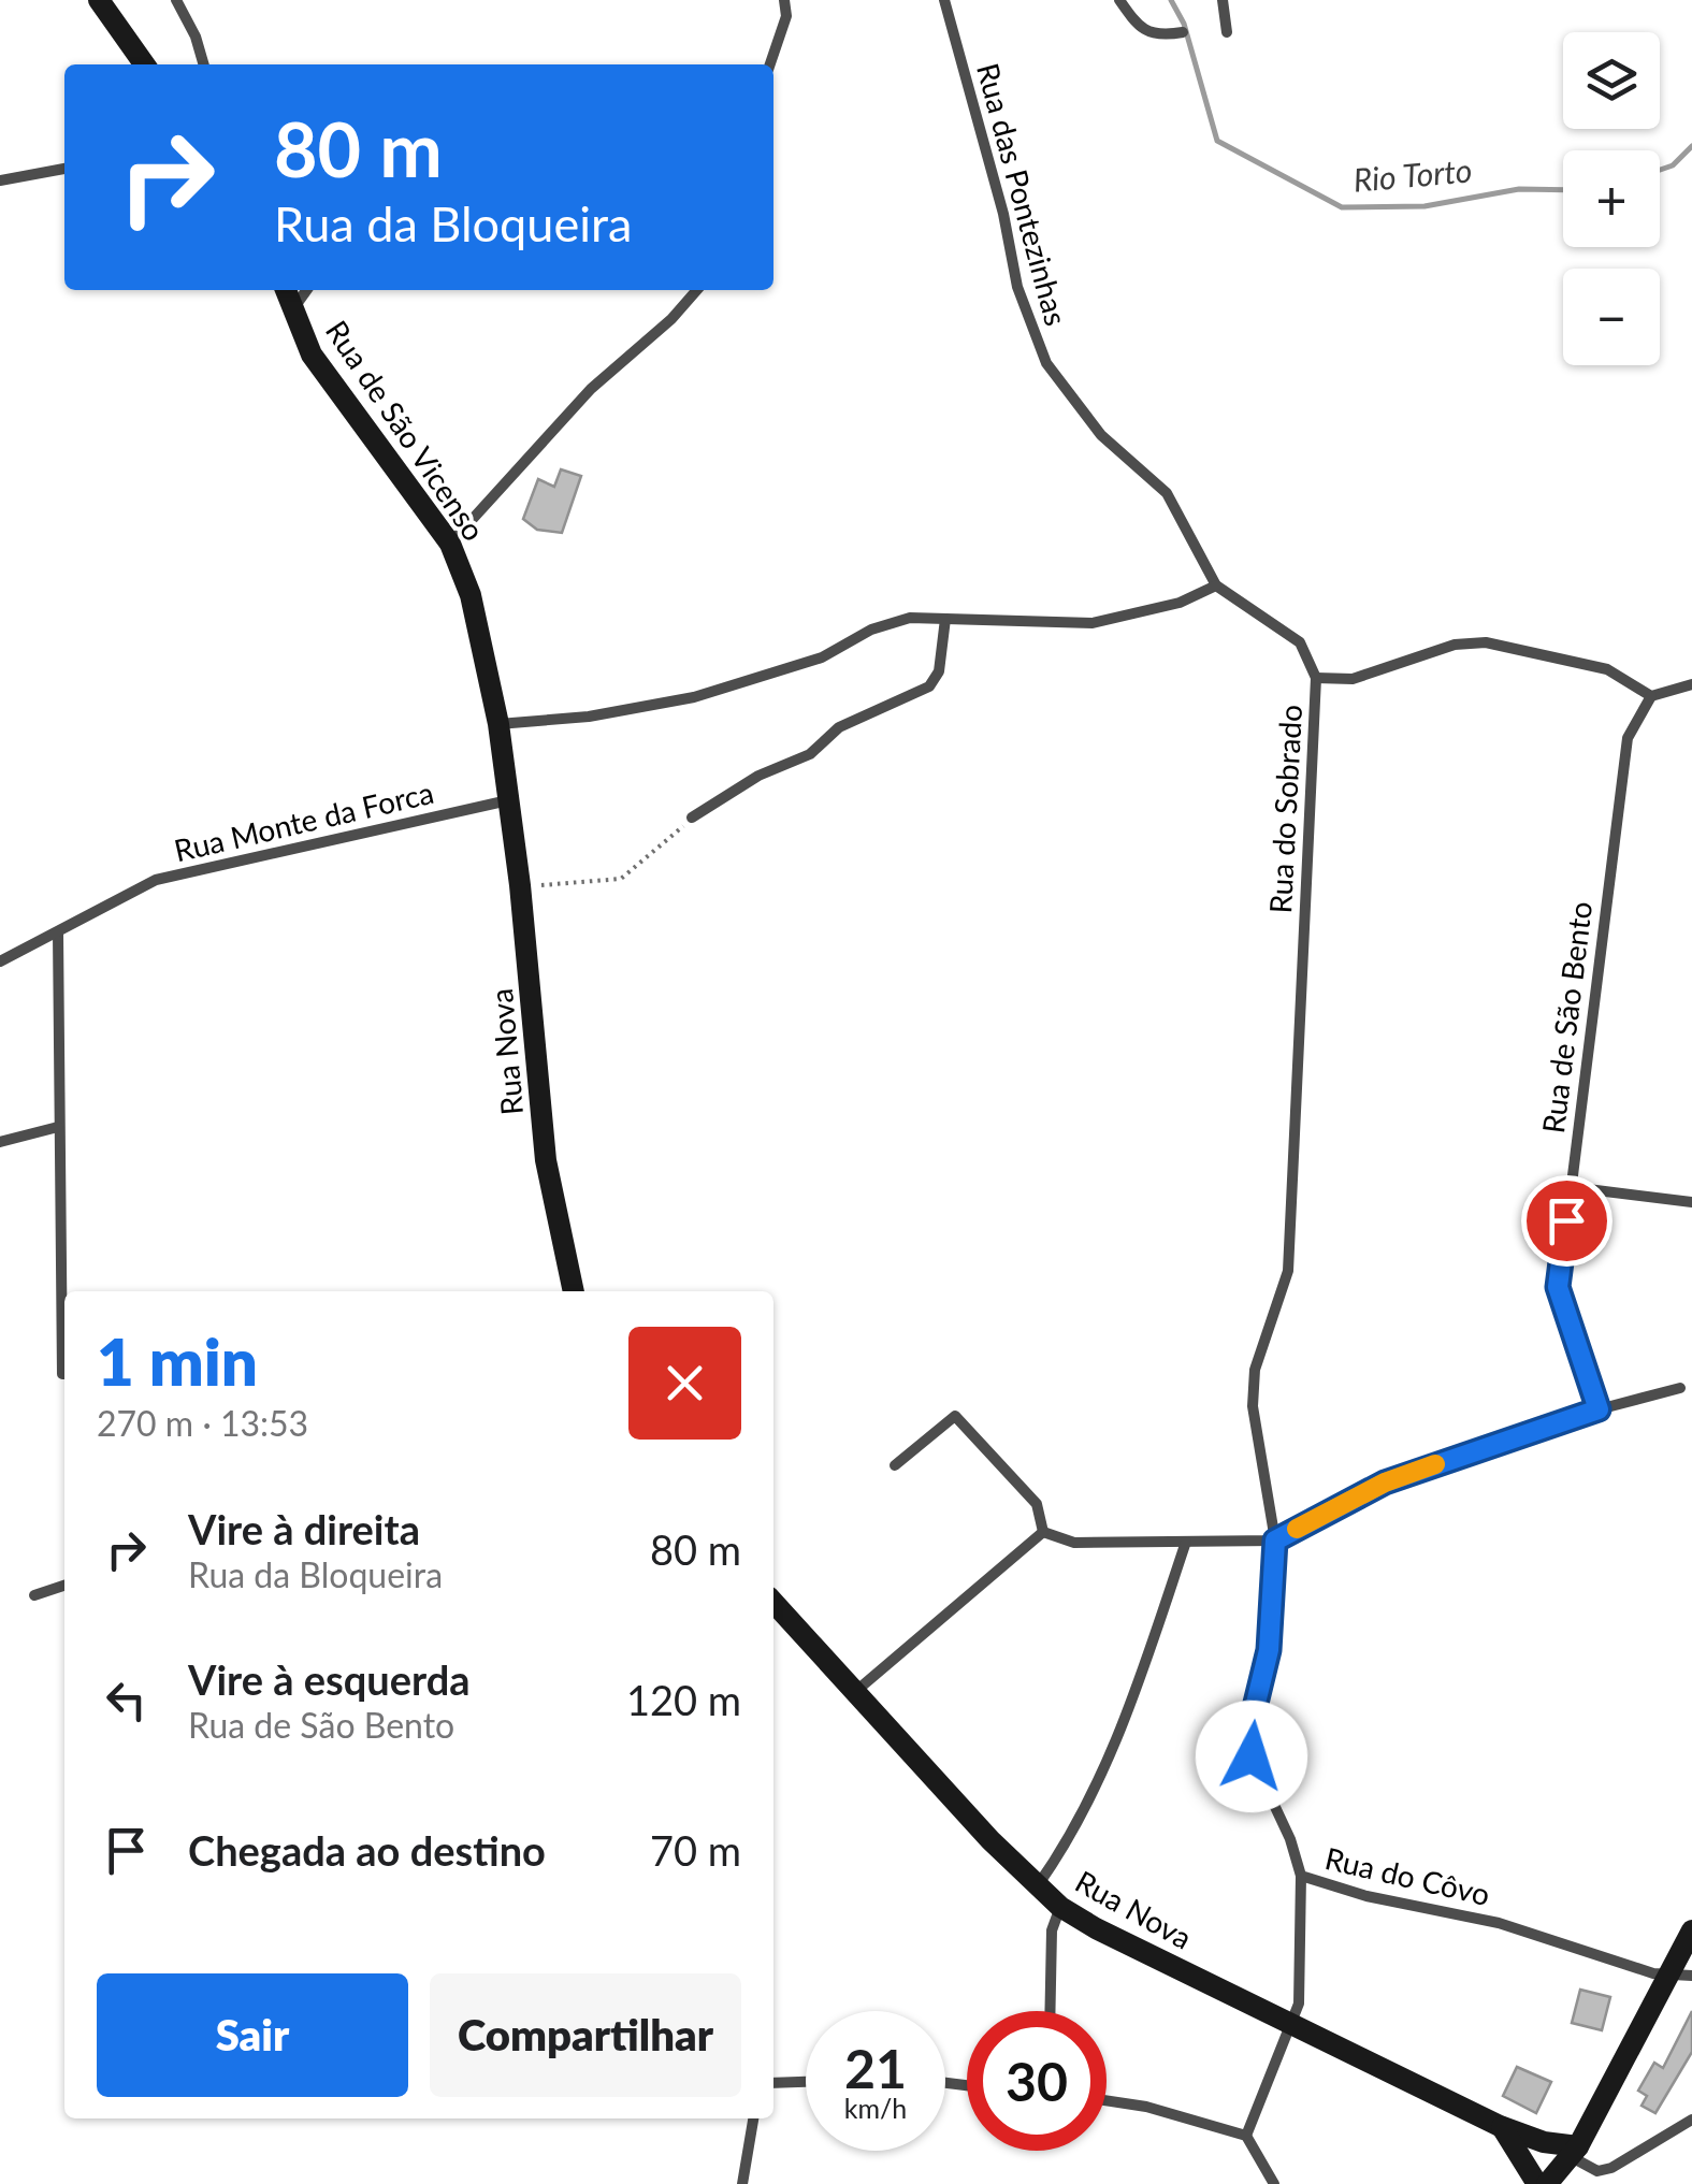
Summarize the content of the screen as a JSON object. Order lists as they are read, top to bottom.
{
  "streets": {
    "street": [
      "Rua das Pontezinhas",
      "Rua de São Vicenso",
      "Rua do Sobrado",
      "Rua Monte da Forca",
      "Rua de São Bento",
      "Rua Nova",
      "Rua do Côvo"
    ]
  },
  "crossings": [
    ["Rua das Pontezinhas", "Rua do Sobrado"],
    ["Rua de São Vicenso", "Rua Monte da Forca"],
    ["Rua de São Vicenso", "Rua Nova"],
    ["Rua do Sobrado", "Rua de São Bento"],
    ["Rua do Sobrado", "Rua do Côvo"],
    ["Rua Monte da Forca", "Rua Nova"]
  ],
  "water": ["Rio Torto"],
  "page": {
    "map_buttons": ["+", "−"],
    "turn": ["80 m", "Rua da Bloqueira"],
    "heading": ["1 min", "270 m · 13:53"],
    "list": [
      {
        "name": "Vire à direita",
        "note": "Rua da Bloqueira",
        "value": "80 m"
      },
      {
        "name": "Vire à esquerda",
        "note": "Rua de São Bento",
        "value": "120 m"
      },
      {
        "name": "Chegada ao destino",
        "value": "70 m"
      }
    ],
    "buttons": ["Sair", "Compartilhar"],
    "speed": "21 km/h",
    "limit": "30"
  }
}
